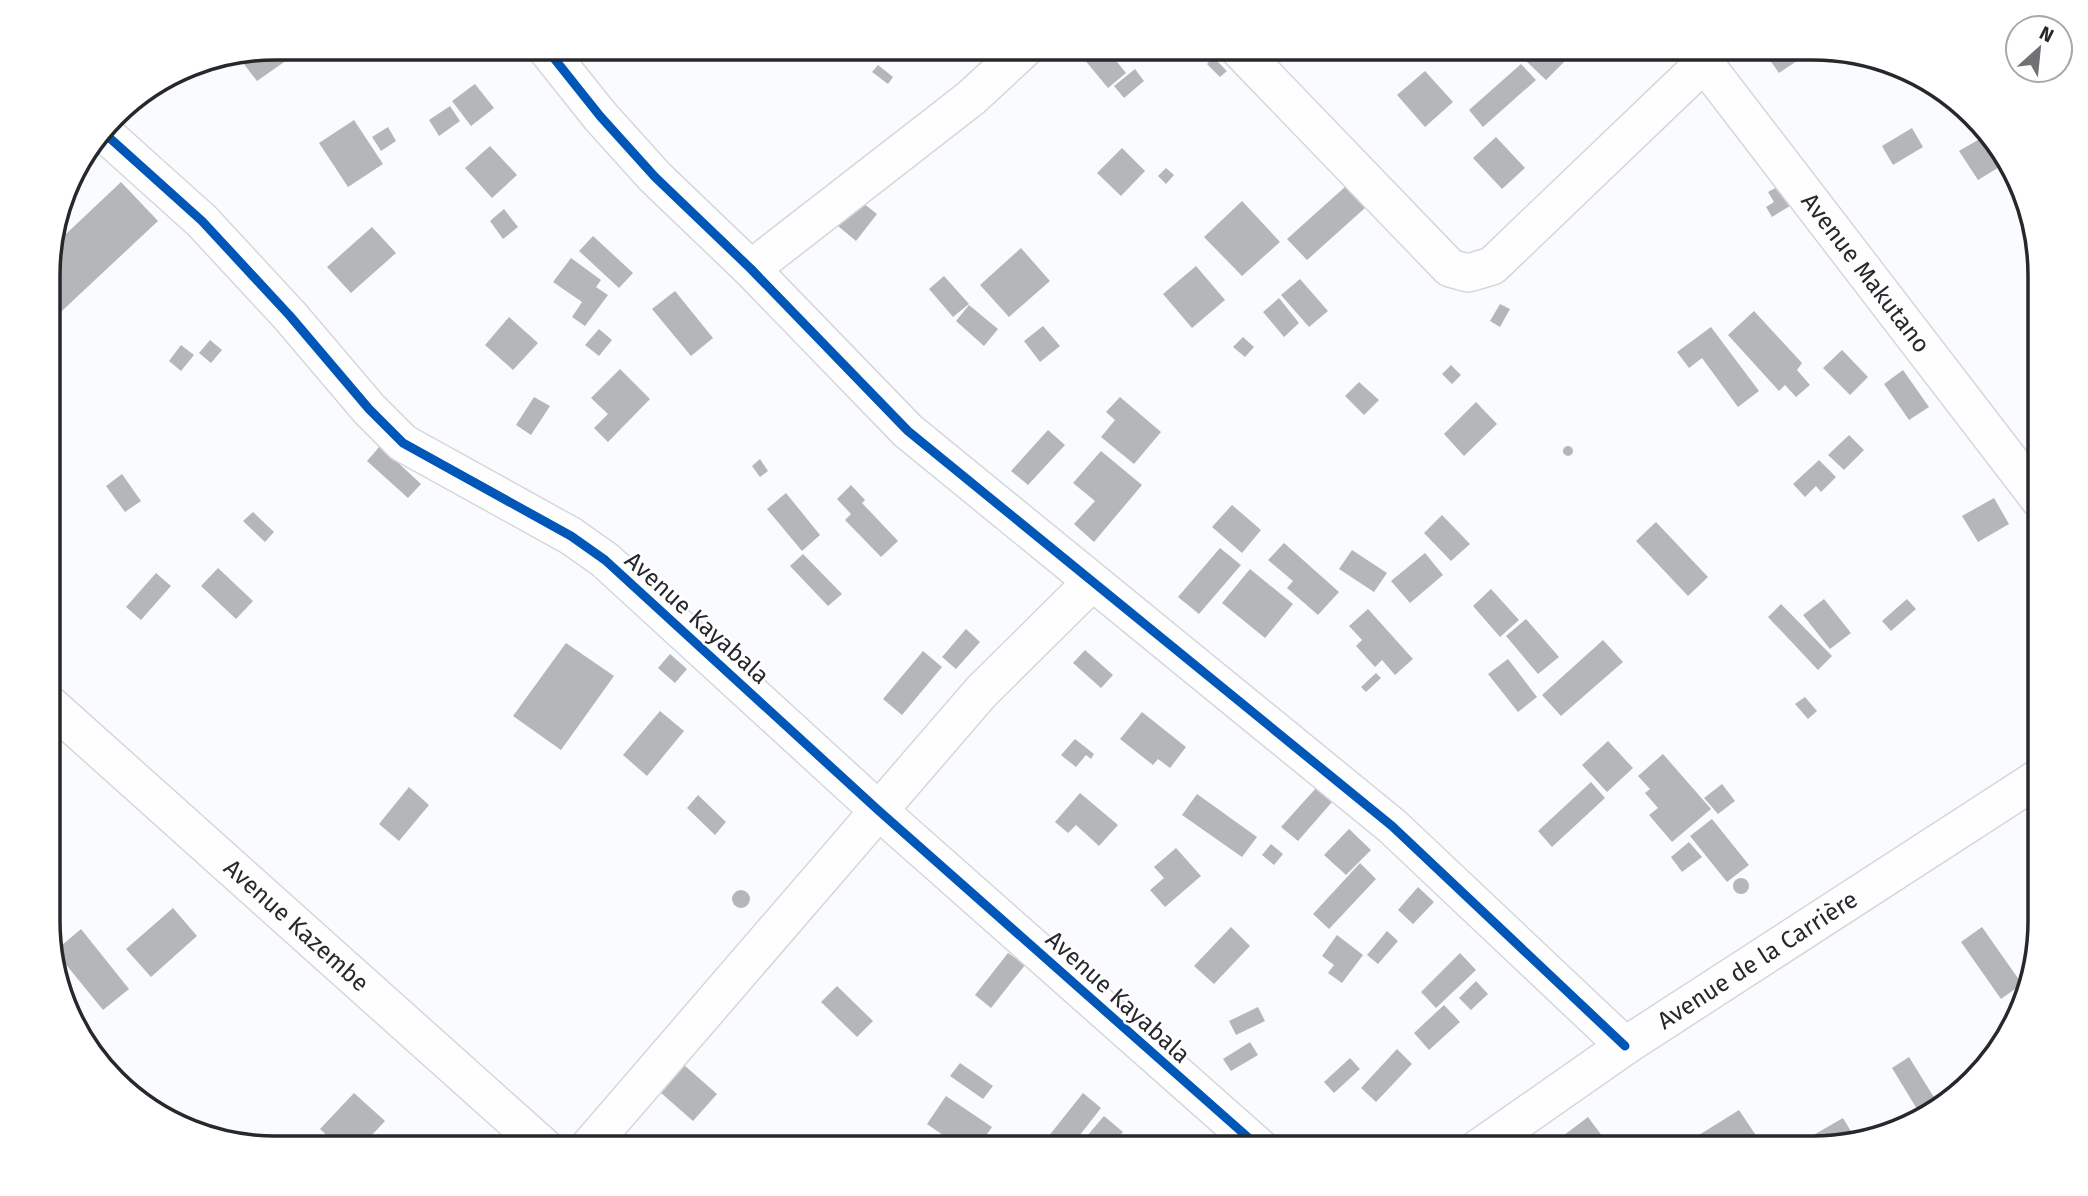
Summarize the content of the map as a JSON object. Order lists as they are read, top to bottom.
{
  "streets": {
    "street": [
      "Avenue Makutano",
      "Avenue Kayabala",
      "Avenue Kazembe",
      "Avenue de la Carrière"
    ]
  },
  "north": "top right"
}
